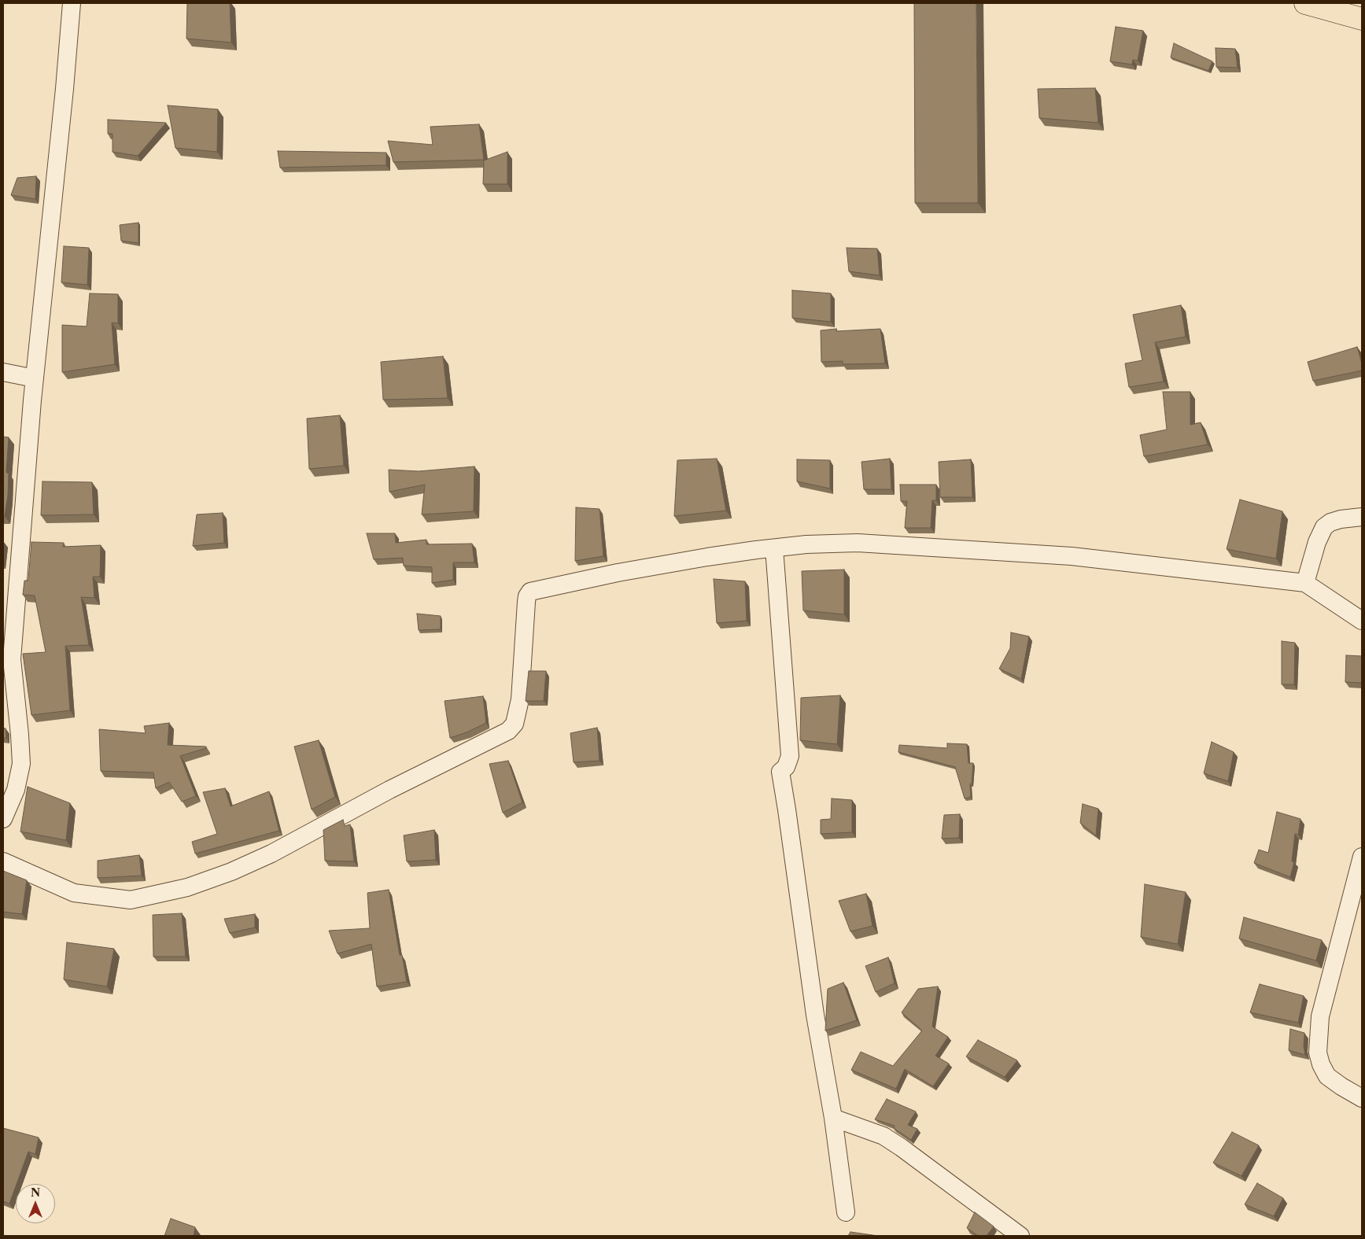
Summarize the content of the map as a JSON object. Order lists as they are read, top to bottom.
{
  "north": "top"
}
